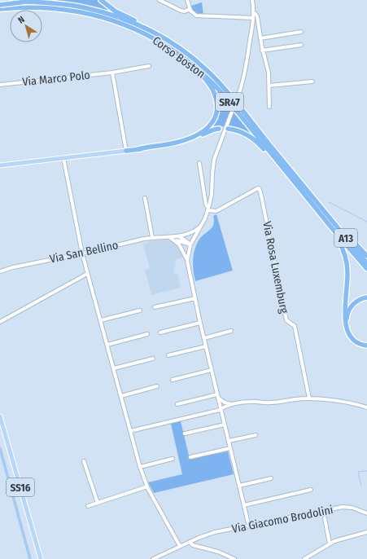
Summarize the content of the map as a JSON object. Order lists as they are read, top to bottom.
{
  "streets": {
    "highway": ["Corso Boston", "SR47", "A13"],
    "main road": ["SS16"],
    "street": [
      "Via Marco Polo",
      "Via San Bellino",
      "Via Rosa Luxemburg",
      "Via Giacomo Brodolini"
    ]
  },
  "crossings": [
    ["Corso Boston", "SR47"],
    ["Corso Boston", "A13"],
    ["Via San Bellino", "Via Giacomo Brodolini"]
  ],
  "north": "top left"
}
